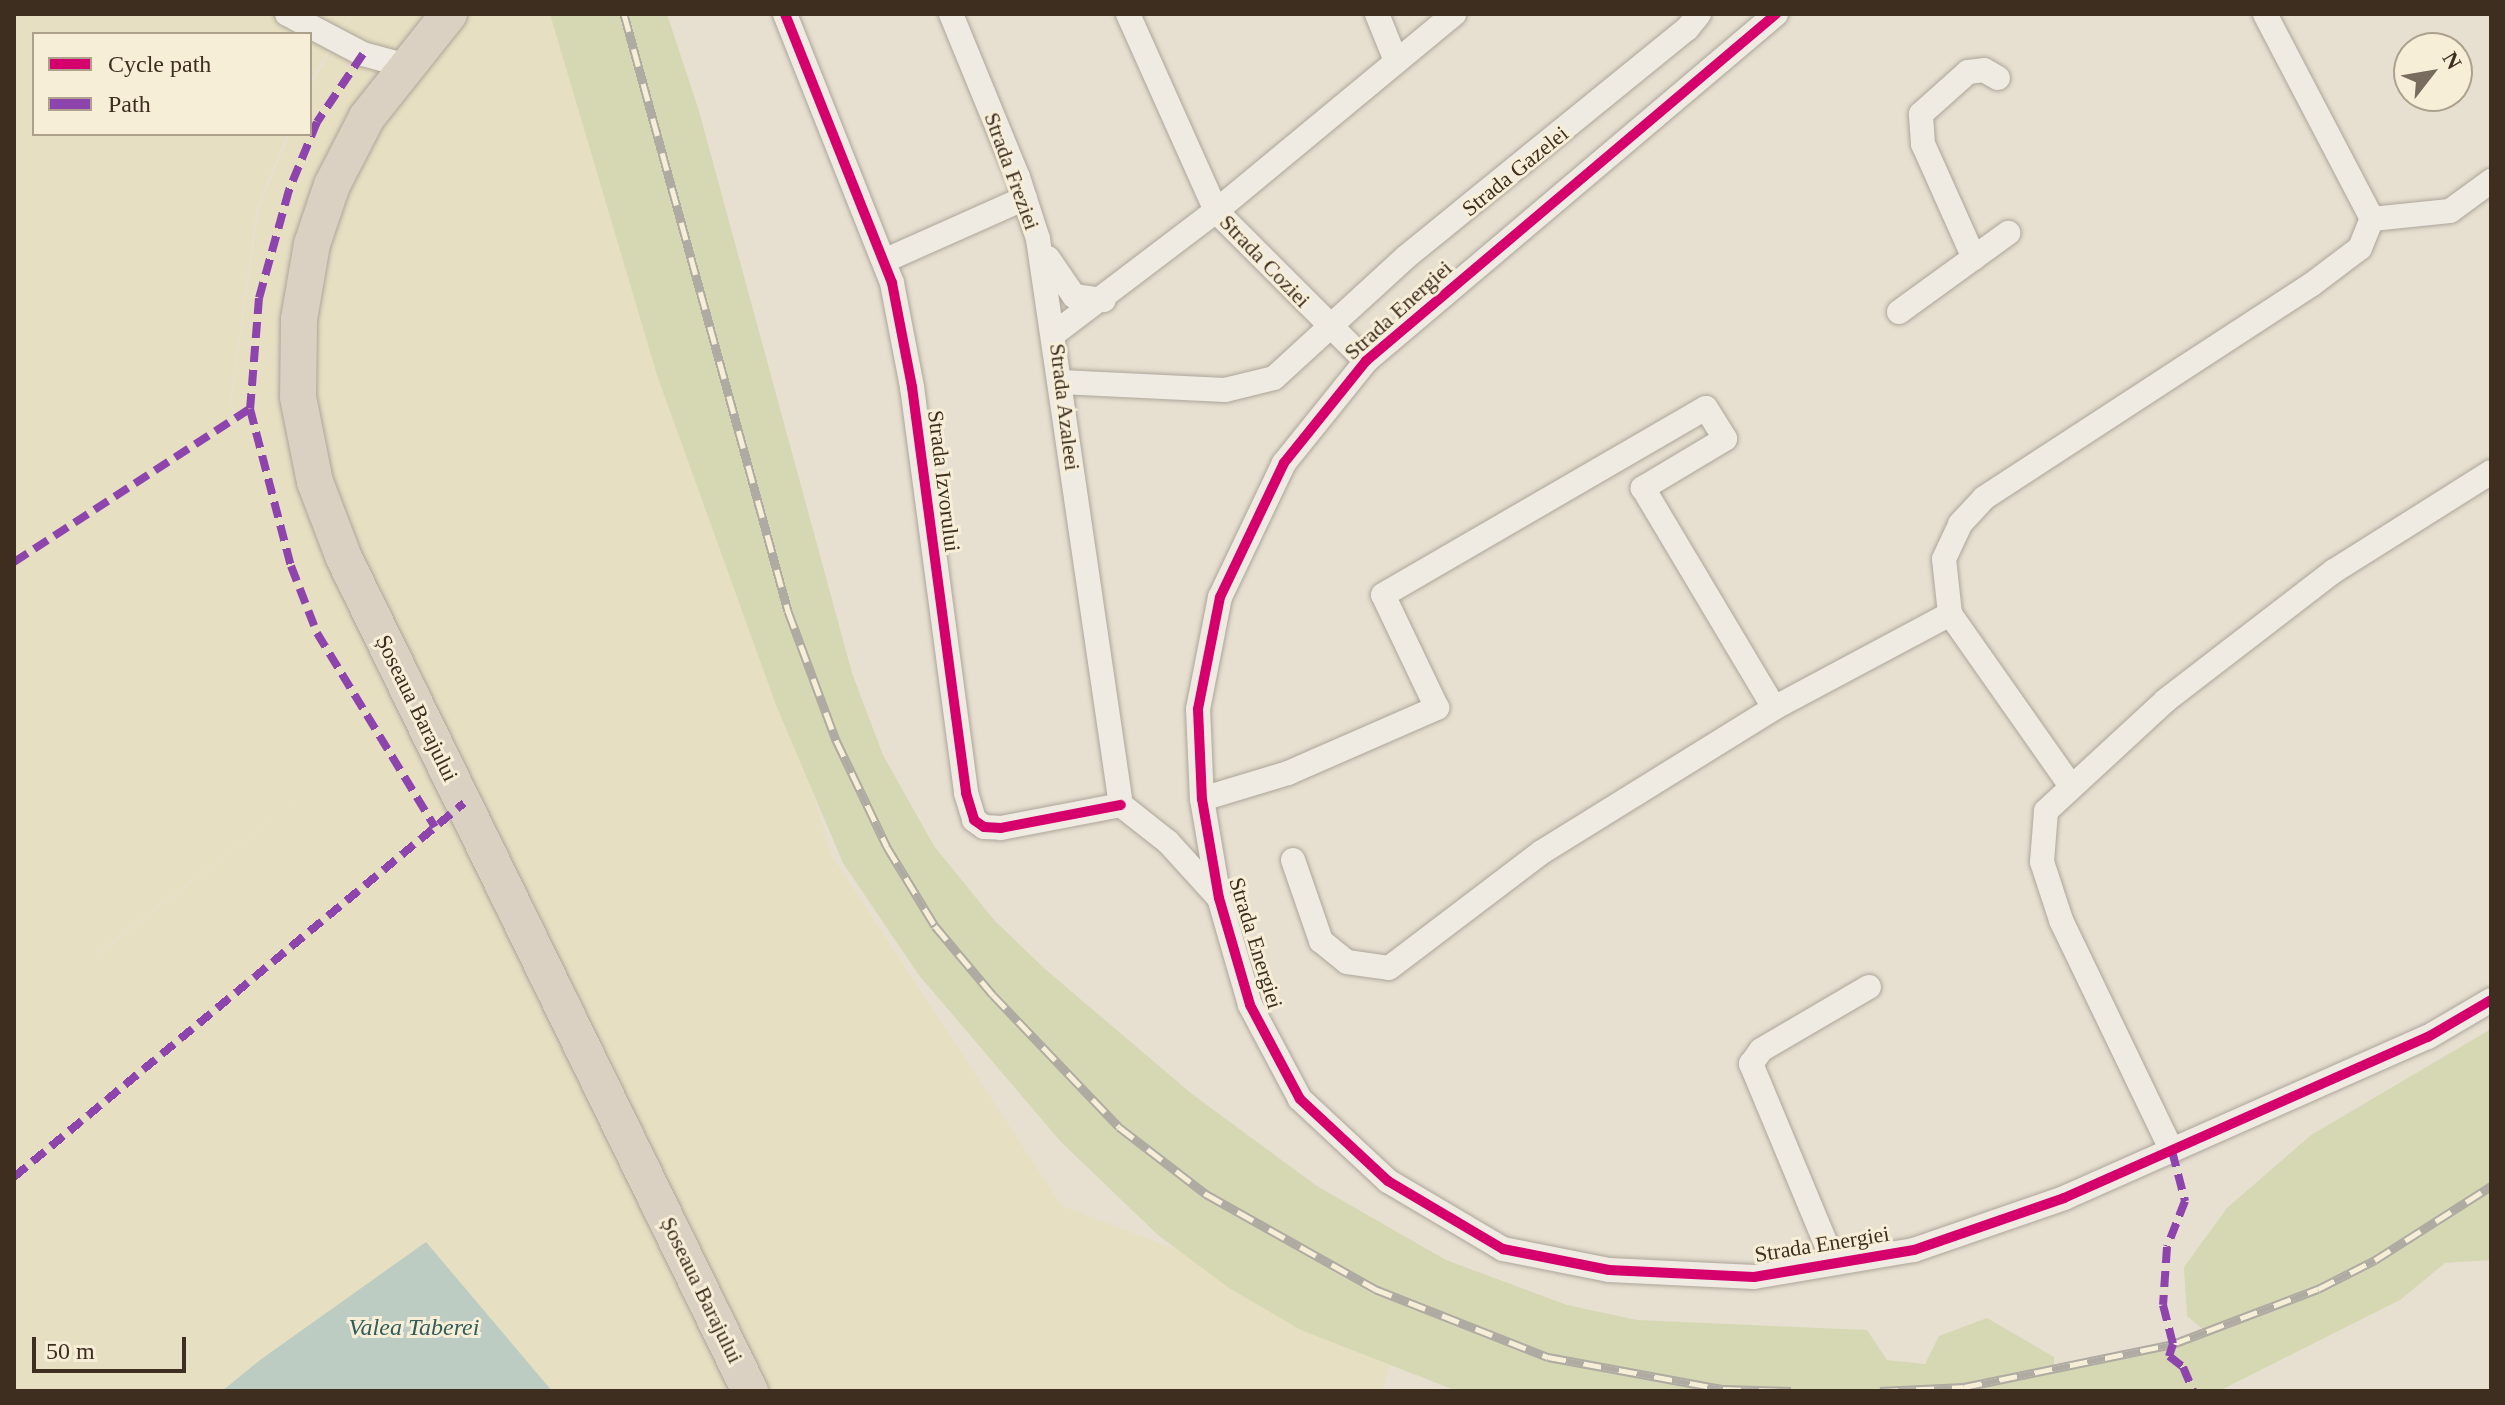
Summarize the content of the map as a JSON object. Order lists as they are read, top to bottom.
{
  "streets": {
    "highway": ["Șoseaua Barajului"],
    "street": [
      "Strada Freziei",
      "Strada Gazelei",
      "Strada Coziei",
      "Strada Energiei",
      "Strada Azaleei",
      "Strada Izvorului"
    ]
  },
  "crossings": [
    ["Strada Freziei", "Strada Azaleei"],
    ["Strada Gazelei", "Strada Coziei"],
    ["Strada Gazelei", "Strada Azaleei"],
    ["Strada Coziei", "Strada Energiei"],
    ["Strada Coziei", "Strada Azaleei"],
    ["Strada Azaleei", "Strada Izvorului"]
  ],
  "water": ["Valea Taberei"],
  "legend": ["Cycle path", "Path"],
  "scale_bar": "50 m",
  "north": "top right"
}
